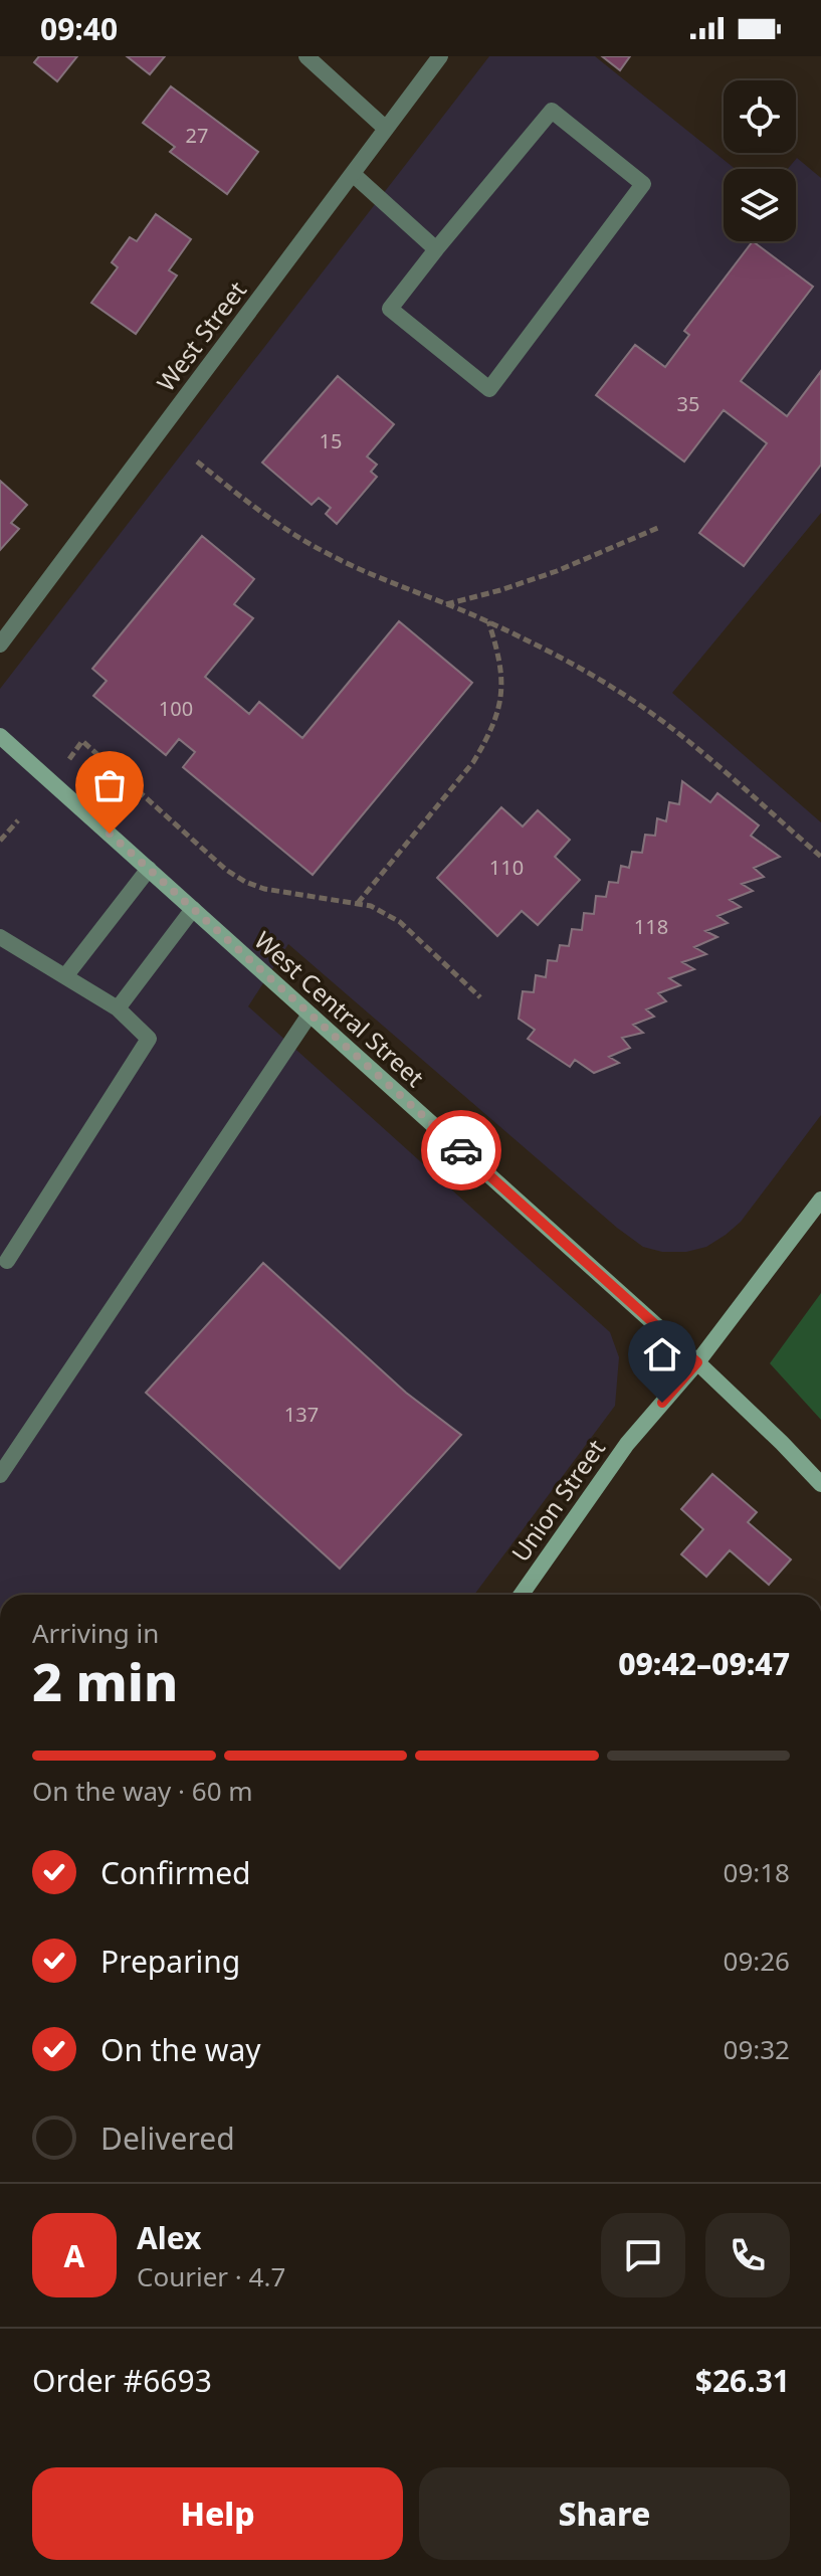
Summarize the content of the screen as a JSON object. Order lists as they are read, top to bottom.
{
  "streets": {
    "main road": ["West Central Street", "Union Street"],
    "street": ["West Street"]
  },
  "crossings": [
    ["West Central Street", "Union Street"]
  ],
  "house_numbers": [
    "27",
    "35",
    "15",
    "100",
    "110",
    "118",
    "137"
  ],
  "page": {
    "status": "09:40",
    "heading": ["2 min", "Arriving in", "09:42–09:47"],
    "panel": [
      "Alex",
      "Courier · 4.7",
      "Order #6693",
      "$26.31"
    ],
    "bar": "On the way · 60 m",
    "list": [
      ["Confirmed", "09:18"],
      ["Preparing", "09:26"],
      ["On the way", "09:32"],
      "Delivered"
    ],
    "round": "A",
    "buttons": ["Help", "Share"]
  }
}
